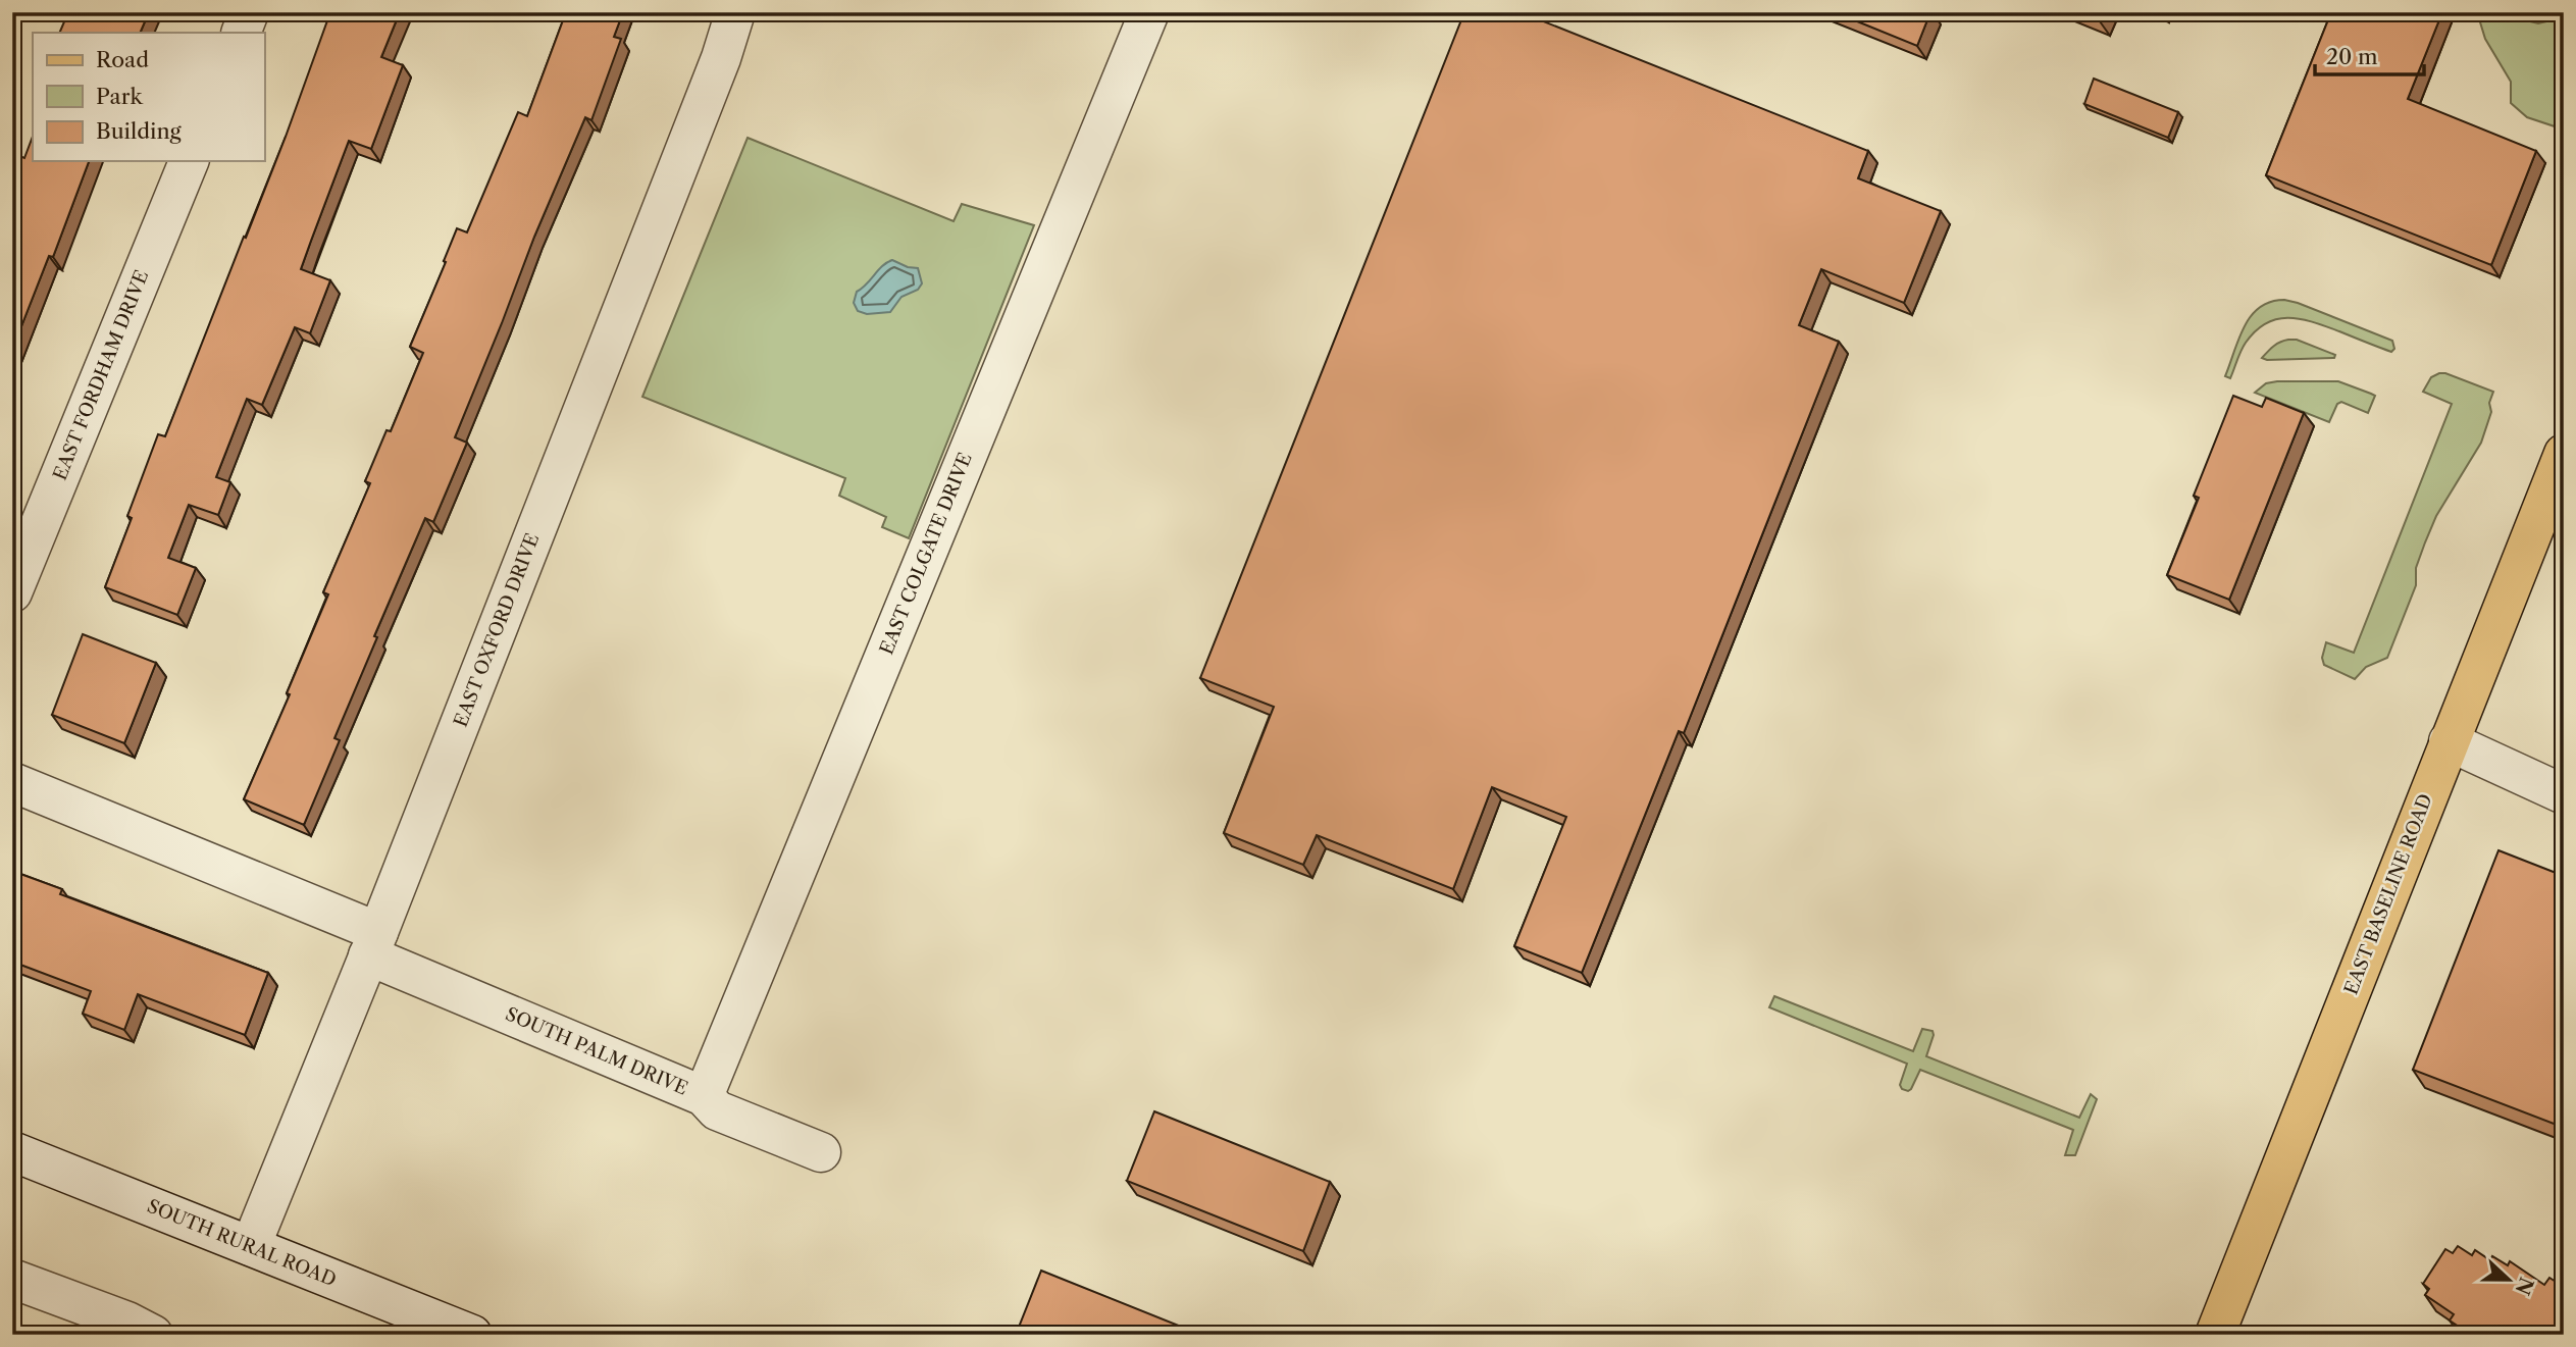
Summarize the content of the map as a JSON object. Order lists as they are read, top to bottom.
{
  "streets": {
    "main road": ["EAST BASELINE ROAD"],
    "street": [
      "EAST FORDHAM DRIVE",
      "EAST COLGATE DRIVE",
      "EAST OXFORD DRIVE",
      "SOUTH PALM DRIVE",
      "SOUTH RURAL ROAD"
    ]
  },
  "crossings": [
    ["EAST COLGATE DRIVE", "SOUTH PALM DRIVE"],
    ["EAST OXFORD DRIVE", "SOUTH PALM DRIVE"],
    ["EAST OXFORD DRIVE", "SOUTH RURAL ROAD"]
  ],
  "legend": ["Road", "Park", "Building"],
  "scale_bar": "20 m",
  "north": "right"
}
